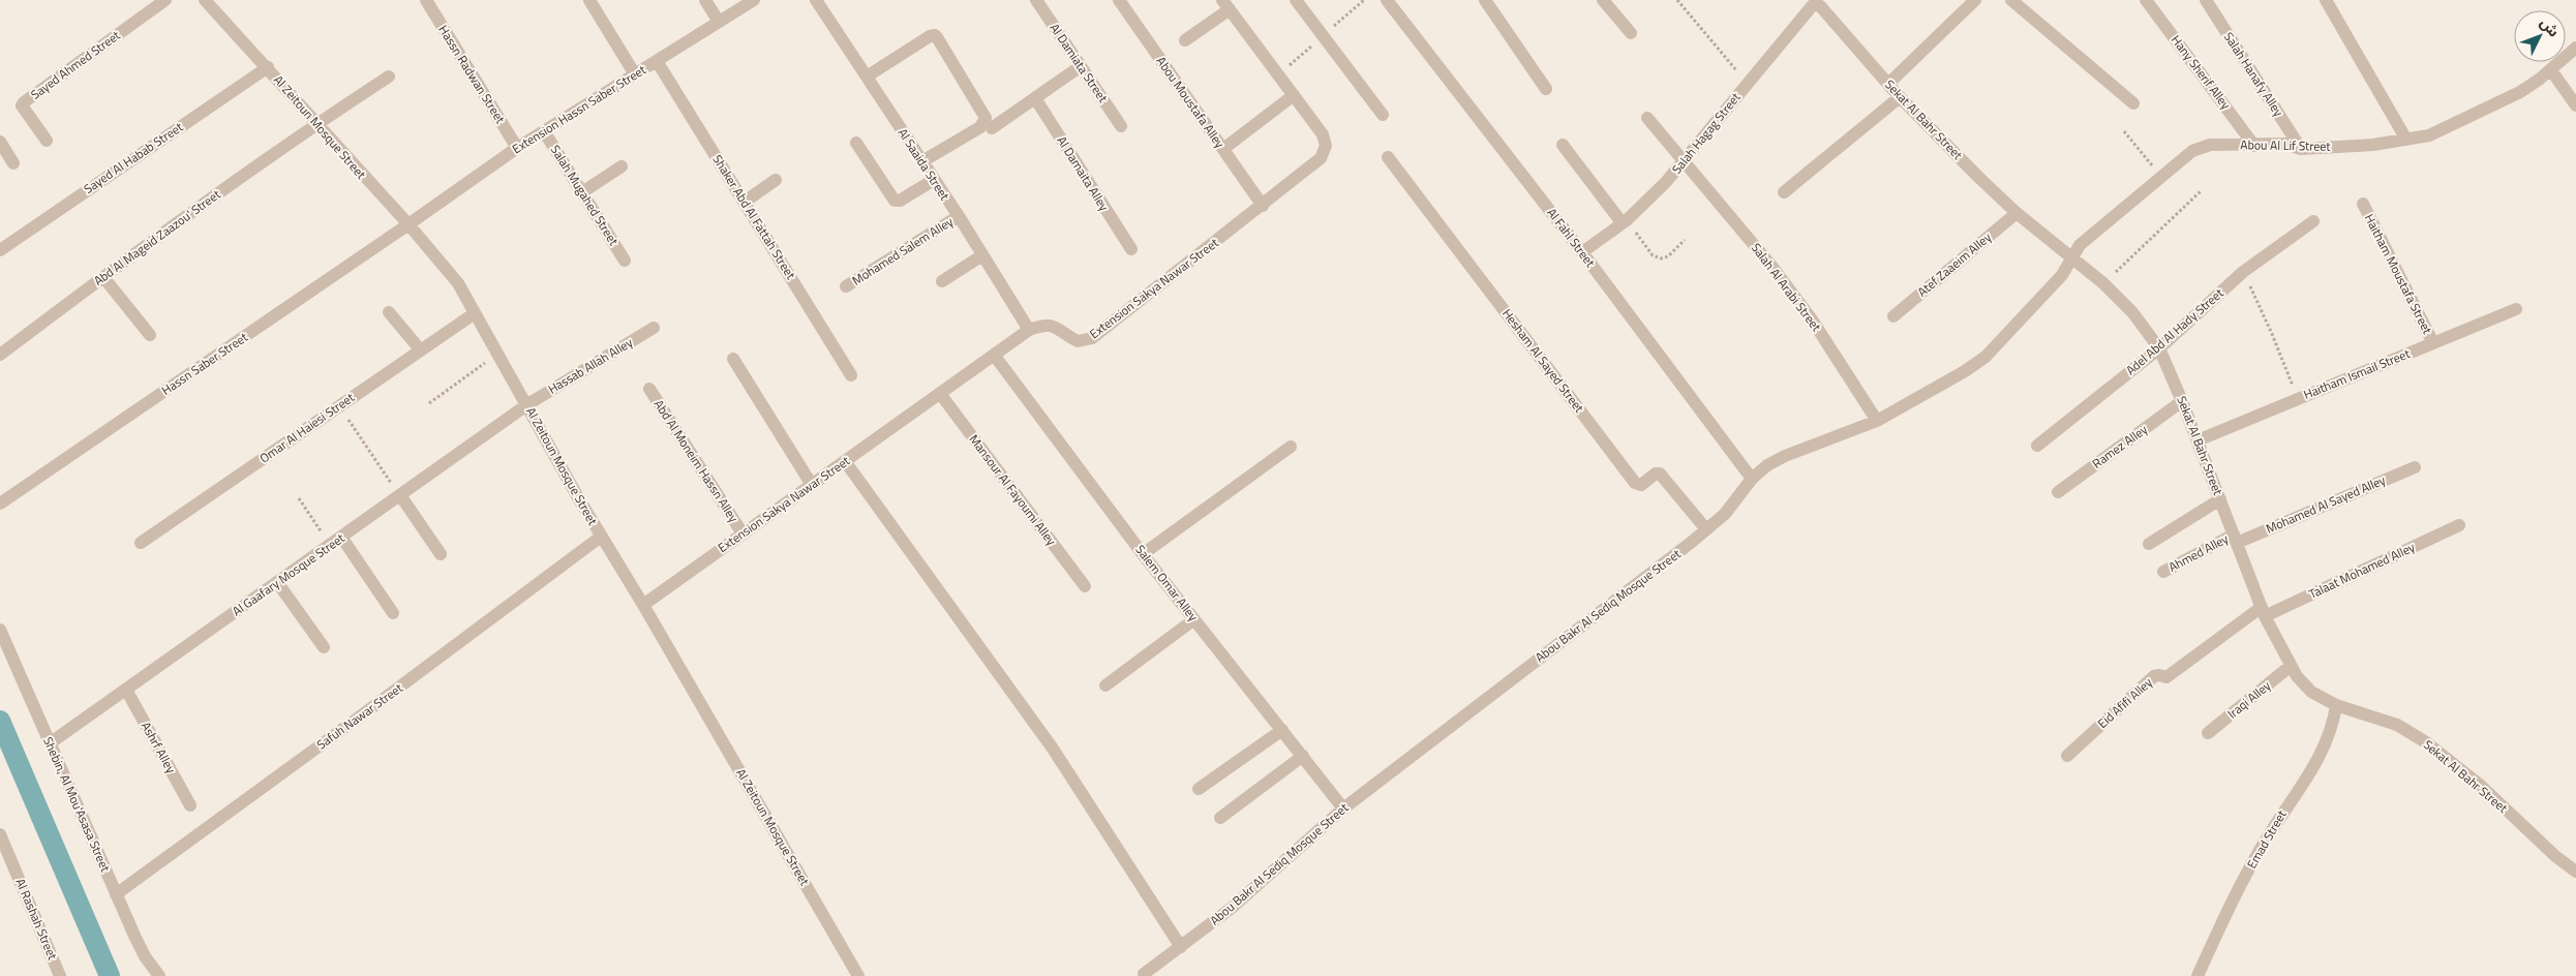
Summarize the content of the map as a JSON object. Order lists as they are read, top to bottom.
{
  "streets": {
    "street": [
      "Al Damiata Street",
      "Sayed Ahmed Street",
      "Hany Sherif Alley",
      "Hassn Radwan Street",
      "Salah Hanafy Alley",
      "Abou Moustafa Alley",
      "Extension Hassn Saber Street",
      "Sekat Al Bahr Street",
      "Al Zeitoun Mosque Street",
      "Salah Hagag Street",
      "Abou Al Lif Street",
      "Sayed Al Habab Street",
      "Al Saaida Street",
      "Al Damaita Alley",
      "Salah Mugahed Street",
      "Shaker Abd Al Fattah Street",
      "Abd Al Mageid Zaazou' Street",
      "Al Fahl Street",
      "Mohamed Salem Alley",
      "Atef Zaaeim Alley",
      "Haitham Moustafa Street",
      "Salah Al Arabi Street",
      "Extension Sakya Nawar Street",
      "Adel Abd Al Hady Street",
      "Hesham Al Sayed Street",
      "Hassn Saber Street",
      "Hassab Allah Alley",
      "Haitham Ismail Street",
      "Omar Al Haiesi Street",
      "Ramez Alley",
      "Abd Al Moneim Hassn Alley",
      "Mansour Al Fayoumi Alley",
      "Mohamed Al Sayed Alley",
      "Ahmed Alley",
      "Talaat Mohamed Alley",
      "Al Gaafary Mosque Street",
      "Salem Omar Alley",
      "Abou Bakr Al Sediq Mosque Street",
      "Iraqi Alley",
      "Eid Afifi Alley",
      "Safuh Nawar Street",
      "Ashrf Alley",
      "Shebin, Al Mou'Asasa Street",
      "Emad Street",
      "Al Rashah Street"
    ]
  },
  "crossings": [
    ["Hany Sherif Alley", "Abou Al Lif Street"],
    ["Hassn Radwan Street", "Extension Hassn Saber Street"],
    ["Salah Hanafy Alley", "Abou Al Lif Street"],
    ["Abou Moustafa Alley", "Extension Sakya Nawar Street"],
    ["Extension Hassn Saber Street", "Al Zeitoun Mosque Street"],
    ["Extension Hassn Saber Street", "Salah Mugahed Street"],
    ["Extension Hassn Saber Street", "Shaker Abd Al Fattah Street"],
    ["Extension Hassn Saber Street", "Hassn Saber Street"],
    ["Sekat Al Bahr Street", "Salah Hagag Street"],
    ["Sekat Al Bahr Street", "Abou Al Lif Street"],
    ["Sekat Al Bahr Street", "Atef Zaaeim Alley"],
    ["Sekat Al Bahr Street", "Adel Abd Al Hady Street"],
    ["Sekat Al Bahr Street", "Haitham Ismail Street"],
    ["Sekat Al Bahr Street", "Ramez Alley"],
    ["Sekat Al Bahr Street", "Mohamed Al Sayed Alley"],
    ["Sekat Al Bahr Street", "Ahmed Alley"],
    ["Sekat Al Bahr Street", "Talaat Mohamed Alley"],
    ["Sekat Al Bahr Street", "Abou Bakr Al Sediq Mosque Street"],
    ["Sekat Al Bahr Street", "Iraqi Alley"],
    ["Sekat Al Bahr Street", "Eid Afifi Alley"],
    ["Sekat Al Bahr Street", "Emad Street"],
    ["Al Zeitoun Mosque Street", "Sayed Al Habab Street"],
    ["Al Zeitoun Mosque Street", "Abd Al Mageid Zaazou' Street"],
    ["Al Zeitoun Mosque Street", "Extension Sakya Nawar Street"],
    ["Al Zeitoun Mosque Street", "Hassn Saber Street"],
    ["Al Zeitoun Mosque Street", "Hassab Allah Alley"],
    ["Al Zeitoun Mosque Street", "Omar Al Haiesi Street"],
    ["Al Zeitoun Mosque Street", "Al Gaafary Mosque Street"],
    ["Al Zeitoun Mosque Street", "Safuh Nawar Street"],
    ["Salah Hagag Street", "Al Fahl Street"],
    ["Salah Hagag Street", "Salah Al Arabi Street"],
    ["Abou Al Lif Street", "Abou Bakr Al Sediq Mosque Street"],
    ["Al Saaida Street", "Mohamed Salem Alley"],
    ["Al Saaida Street", "Extension Sakya Nawar Street"],
    ["Al Fahl Street", "Abou Bakr Al Sediq Mosque Street"],
    ["Haitham Moustafa Street", "Haitham Ismail Street"],
    ["Salah Al Arabi Street", "Abou Bakr Al Sediq Mosque Street"],
    ["Extension Sakya Nawar Street", "Abd Al Moneim Hassn Alley"],
    ["Extension Sakya Nawar Street", "Mansour Al Fayoumi Alley"],
    ["Extension Sakya Nawar Street", "Salem Omar Alley"],
    ["Hesham Al Sayed Street", "Abou Bakr Al Sediq Mosque Street"],
    ["Hassab Allah Alley", "Al Gaafary Mosque Street"],
    ["Mohamed Al Sayed Alley", "Ahmed Alley"],
    ["Talaat Mohamed Alley", "Eid Afifi Alley"],
    ["Al Gaafary Mosque Street", "Ashrf Alley"],
    ["Al Gaafary Mosque Street", "Shebin, Al Mou'Asasa Street"],
    ["Salem Omar Alley", "Abou Bakr Al Sediq Mosque Street"],
    ["Safuh Nawar Street", "Shebin, Al Mou'Asasa Street"]
  ],
  "north": "top right"
}
